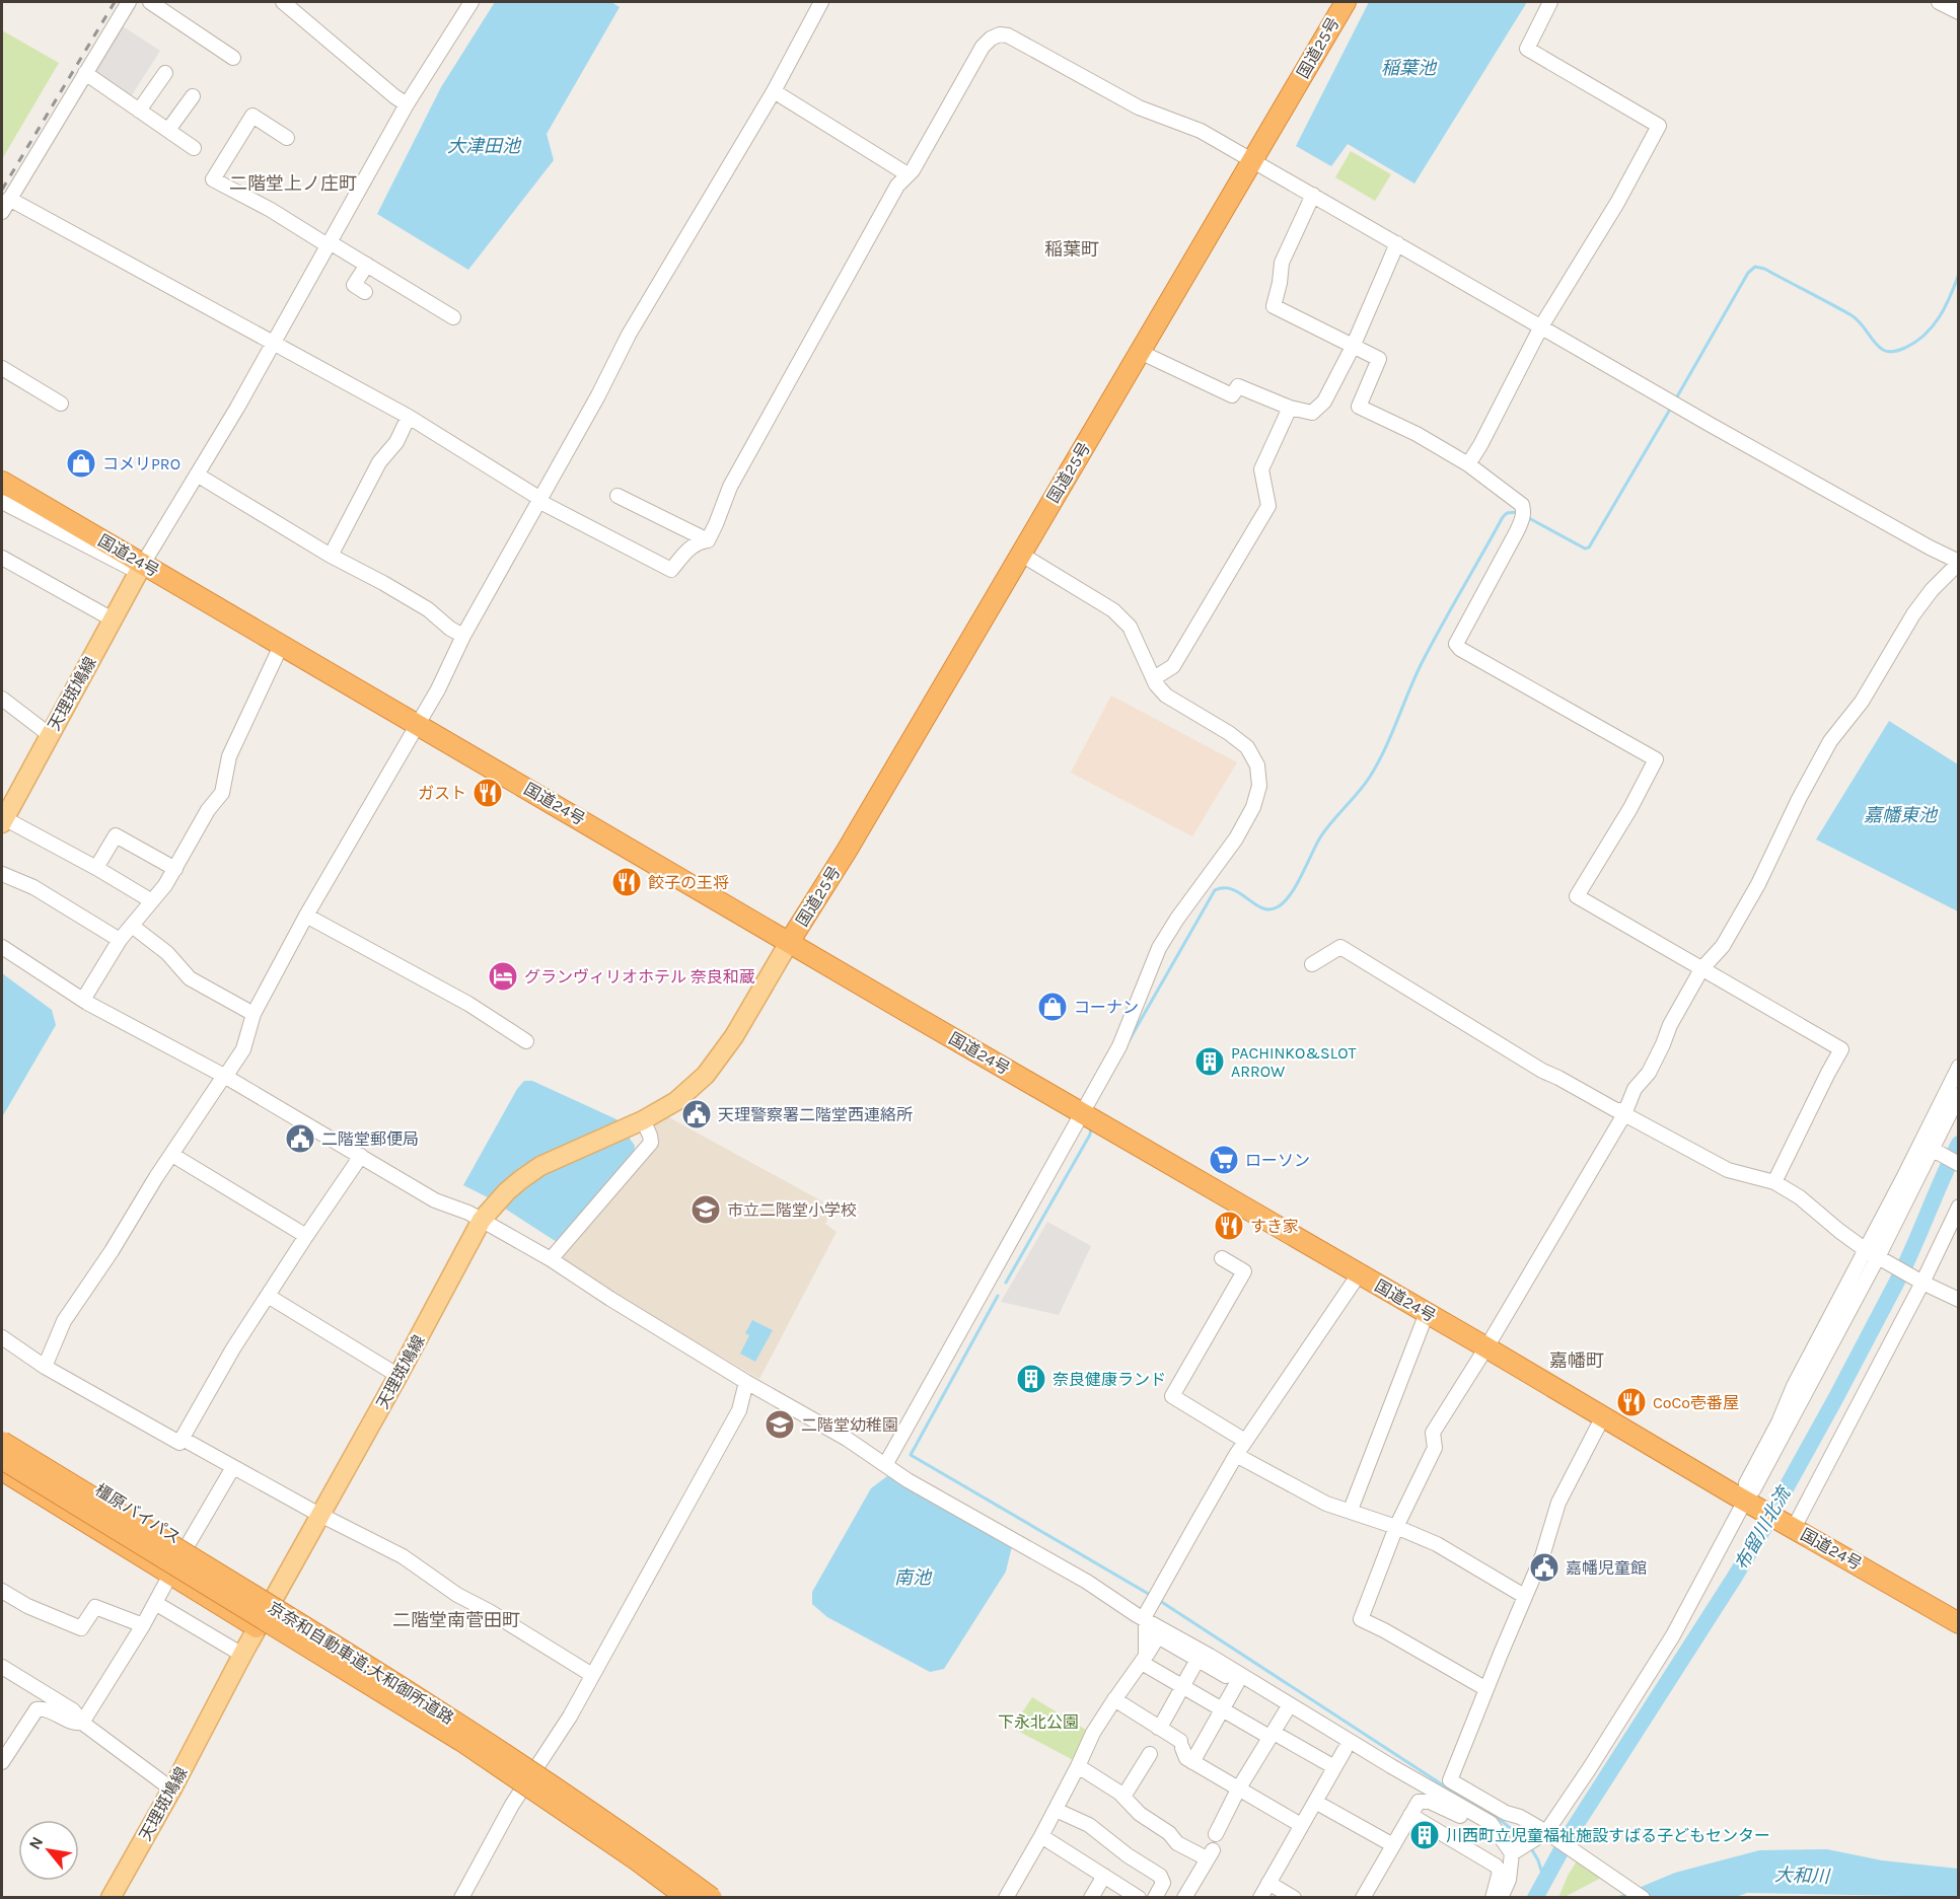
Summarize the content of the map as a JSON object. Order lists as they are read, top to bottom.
{
  "streets": {
    "highway": [
      "国道25号",
      "国道24号",
      "橿原バイパス",
      "京奈和自動車道;大和御所道路"
    ],
    "main road": ["天理斑鳩線"]
  },
  "crossings": [
    ["国道25号", "国道24号"],
    ["国道25号", "天理斑鳩線"],
    ["国道24号", "天理斑鳩線"],
    ["天理斑鳩線", "橿原バイパス"]
  ],
  "districts": [
    "二階堂上ノ庄町",
    "稲葉町",
    "嘉幡町",
    "二階堂南菅田町"
  ],
  "water": [
    "稲葉池",
    "大津田池",
    "嘉幡東池",
    "布留川北流",
    "南池",
    "大和川"
  ],
  "parks": ["下永北公園"],
  "places": {
    "shop": ["コメリPRO", "コーナン"],
    "restaurant": [
      "ガスト",
      "餃子の王将",
      "すき家",
      "CoCo壱番屋"
    ],
    "hotel": ["グランヴィリオホテル 奈良和蔵"],
    "building": ["PACHINKO&SLOT ARROW", "奈良健康ランド", "川西町立児童福祉施設すばる子どもセンター"],
    "public building": ["天理警察署二階堂西連絡所", "二階堂郵便局", "嘉幡児童館"],
    "supermarket": ["ローソン"],
    "school or university": ["市立二階堂小学校", "二階堂幼稚園"]
  },
  "north": "top left"
}
